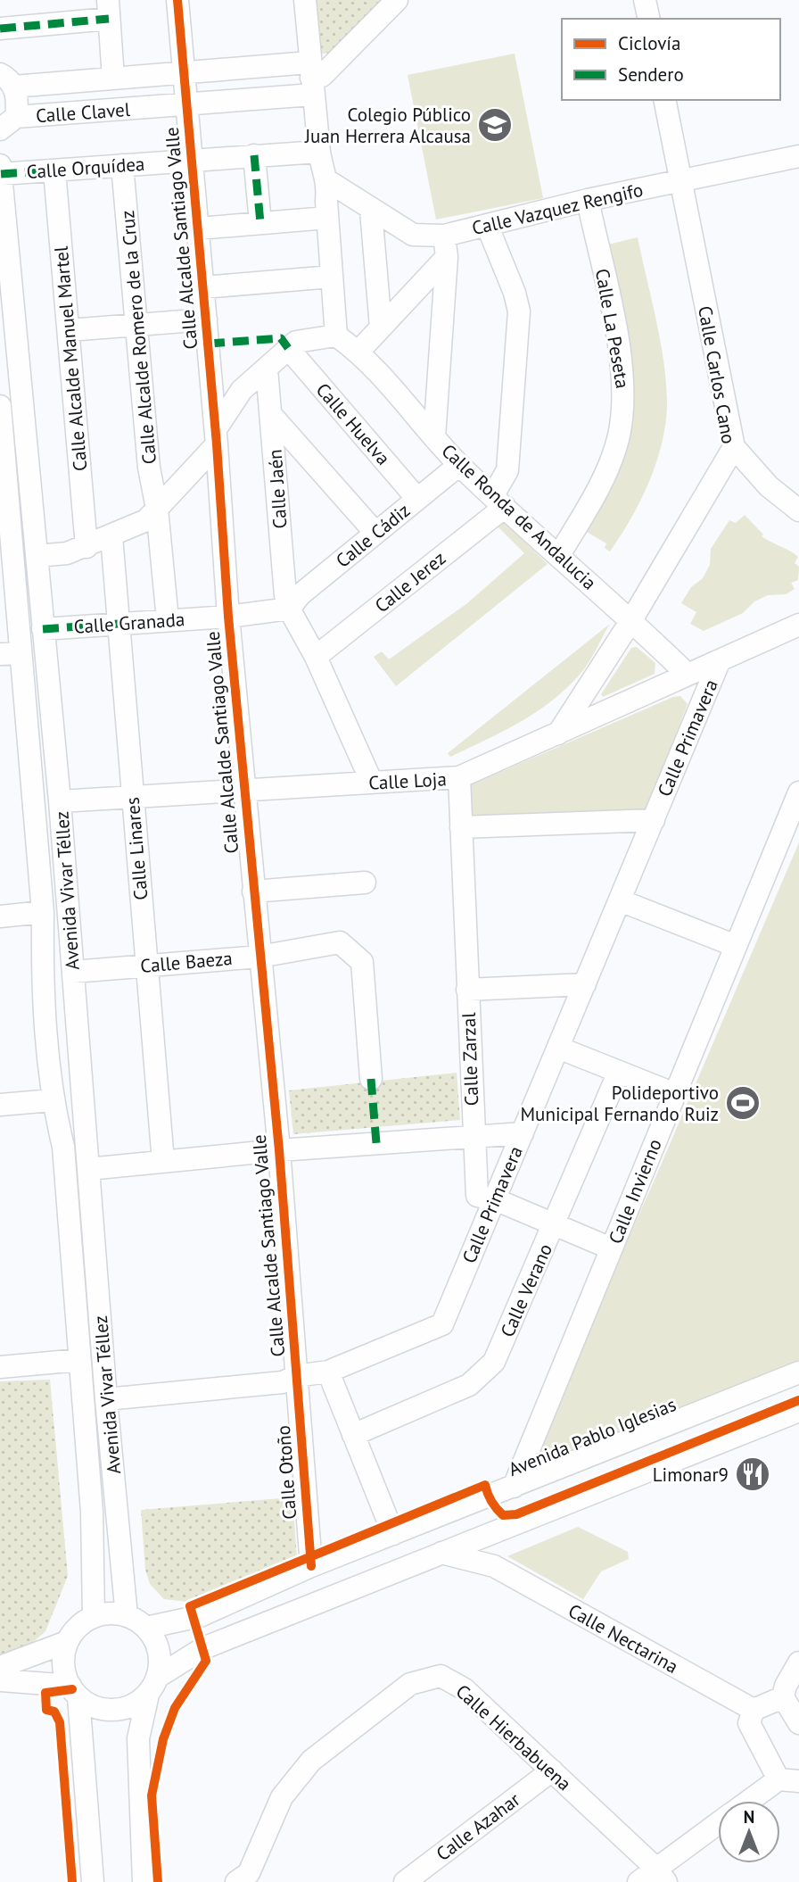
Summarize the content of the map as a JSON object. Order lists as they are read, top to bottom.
{
  "streets": {
    "street": [
      "Calle Clavel",
      "Calle Orquídea",
      "Calle Vazquez Rengifo",
      "Calle Alcalde Santiago Valle",
      "Calle La Peseta",
      "Calle Alcalde Romero de la Cruz",
      "Calle Alcalde Manuel Martel",
      "Calle Carlos Cano",
      "Calle Huelva",
      "Calle Jaén",
      "Calle Ronda de Andalucia",
      "Calle Cádiz",
      "Calle Jerez",
      "Calle Granada",
      "Calle Primavera",
      "Calle Loja",
      "Calle Linares",
      "Avenida Vivar Téllez",
      "Calle Baeza",
      "Calle Zarzal",
      "Calle Invierno",
      "Calle Verano",
      "Avenida Pablo Iglesias",
      "Calle Otoño",
      "Calle Nectarina",
      "Calle Hierbabuena",
      "Calle Azahar"
    ]
  },
  "crossings": [
    ["Calle Clavel", "Calle Alcalde Santiago Valle"],
    ["Calle Orquídea", "Calle Alcalde Santiago Valle"],
    ["Calle Orquídea", "Calle Alcalde Romero de la Cruz"],
    ["Calle Orquídea", "Calle Alcalde Manuel Martel"],
    ["Calle Orquídea", "Avenida Vivar Téllez"],
    ["Calle Vazquez Rengifo", "Calle La Peseta"],
    ["Calle Vazquez Rengifo", "Calle Carlos Cano"],
    ["Calle Alcalde Santiago Valle", "Calle Granada"],
    ["Calle Alcalde Santiago Valle", "Calle Primavera"],
    ["Calle Alcalde Santiago Valle", "Calle Loja"],
    ["Calle Alcalde Santiago Valle", "Calle Baeza"],
    ["Calle Alcalde Santiago Valle", "Calle Otoño"],
    ["Calle La Peseta", "Calle Ronda de Andalucia"],
    ["Calle Alcalde Romero de la Cruz", "Calle Granada"],
    ["Calle Carlos Cano", "Calle Ronda de Andalucia"],
    ["Calle Carlos Cano", "Calle Loja"],
    ["Calle Huelva", "Calle Cádiz"],
    ["Calle Jaén", "Calle Cádiz"],
    ["Calle Jaén", "Calle Granada"],
    ["Calle Ronda de Andalucia", "Calle Cádiz"],
    ["Calle Ronda de Andalucia", "Calle Jerez"],
    ["Calle Ronda de Andalucia", "Calle Loja"],
    ["Calle Cádiz", "Calle Granada"],
    ["Calle Granada", "Calle Linares"],
    ["Calle Granada", "Avenida Vivar Téllez"],
    ["Calle Primavera", "Calle Loja"],
    ["Calle Primavera", "Avenida Vivar Téllez"],
    ["Calle Primavera", "Calle Zarzal"],
    ["Calle Primavera", "Calle Otoño"],
    ["Calle Loja", "Calle Linares"],
    ["Calle Loja", "Avenida Vivar Téllez"],
    ["Calle Loja", "Calle Zarzal"],
    ["Calle Linares", "Calle Baeza"],
    ["Avenida Vivar Téllez", "Calle Baeza"],
    ["Avenida Vivar Téllez", "Avenida Pablo Iglesias"],
    ["Calle Zarzal", "Calle Invierno"],
    ["Calle Zarzal", "Calle Verano"],
    ["Calle Invierno", "Avenida Pablo Iglesias"],
    ["Avenida Pablo Iglesias", "Calle Otoño"],
    ["Calle Hierbabuena", "Calle Azahar"]
  ],
  "places": {
    "school or university": ["Colegio Público Juan Herrera Alcausa"],
    "sports": ["Polideportivo Municipal Fernando Ruiz"],
    "restaurant": ["Limonar9"]
  },
  "legend": ["Ciclovía", "Sendero"],
  "north": "top"
}
